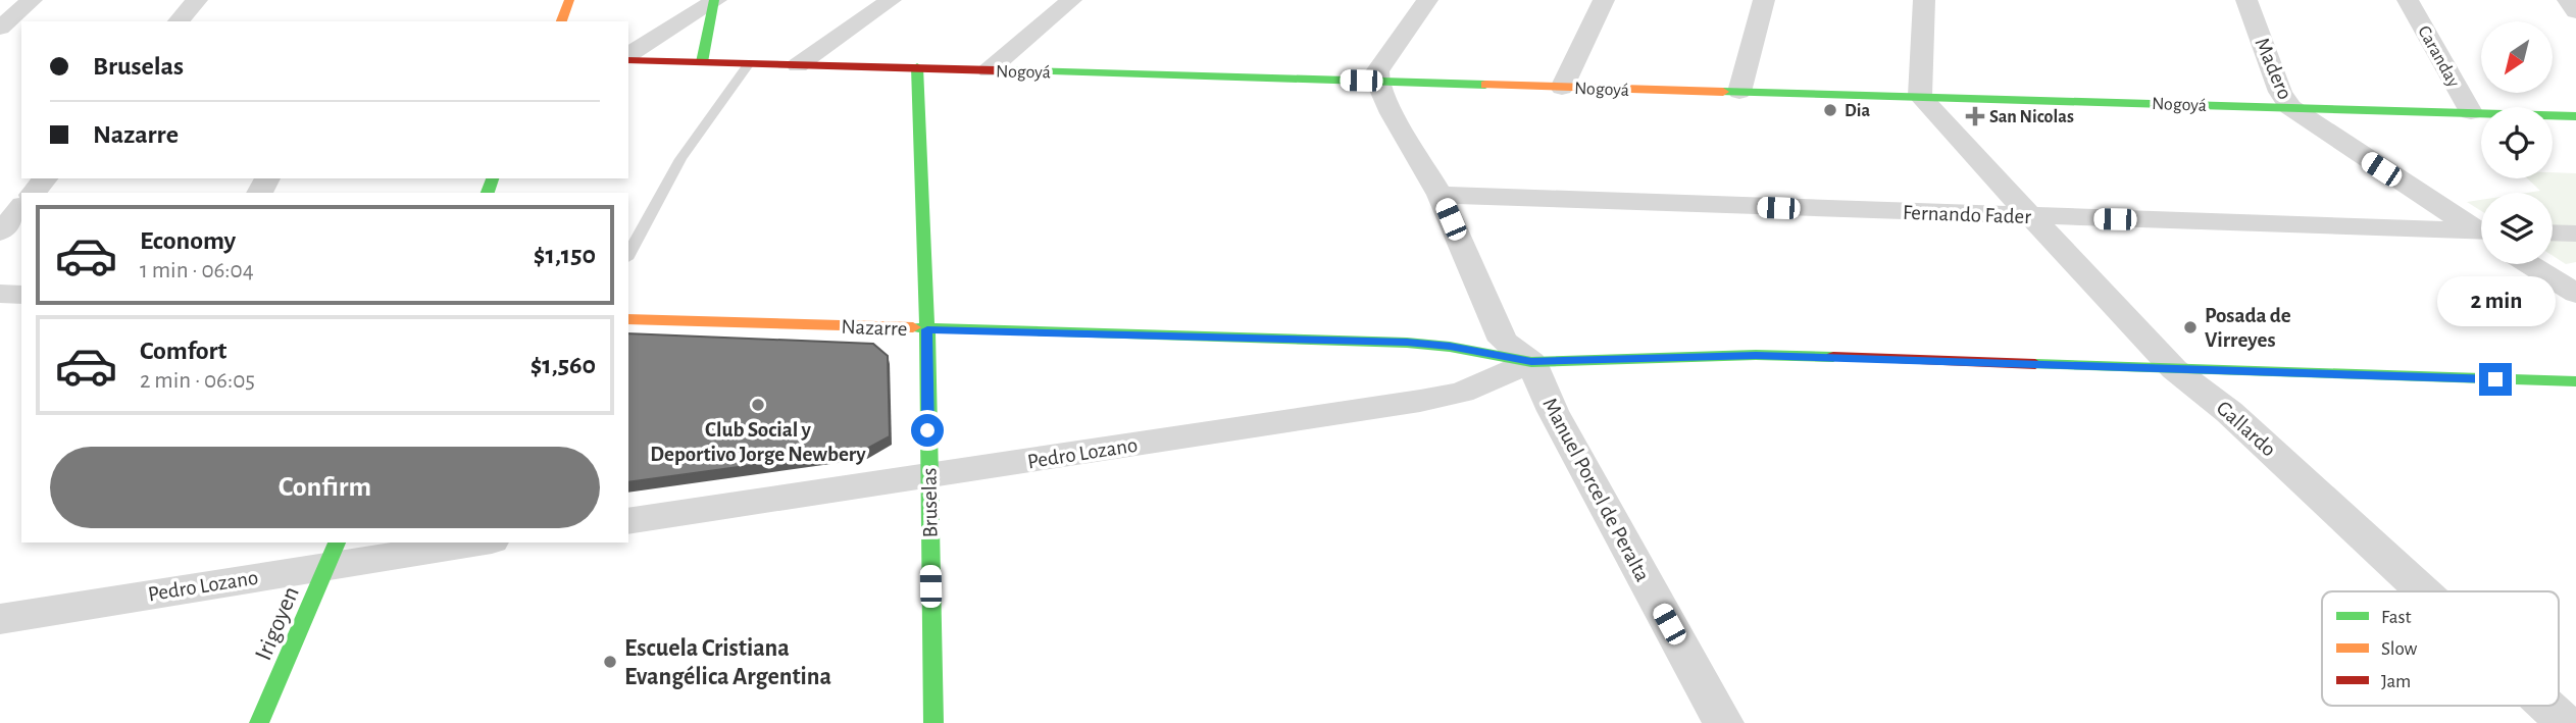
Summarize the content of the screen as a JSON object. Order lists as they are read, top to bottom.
{
  "streets": {
    "street": [
      "Caranday",
      "Madero",
      "Nogoyá",
      "Fernando Fader",
      "Nazarre",
      "Gallardo",
      "Pedro Lozano",
      "Manuel Porcel de Peralta",
      "Bruselas",
      "Irigoyen"
    ]
  },
  "crossings": [
    ["Caranday", "Nogoyá"],
    ["Madero", "Nogoyá"],
    ["Nogoyá", "Gallardo"],
    ["Nogoyá", "Bruselas"],
    ["Fernando Fader", "Gallardo"],
    ["Nazarre", "Gallardo"],
    ["Nazarre", "Pedro Lozano"],
    ["Nazarre", "Manuel Porcel de Peralta"],
    ["Nazarre", "Bruselas"],
    ["Pedro Lozano", "Manuel Porcel de Peralta"],
    ["Pedro Lozano", "Bruselas"],
    ["Pedro Lozano", "Irigoyen"]
  ],
  "places": {
    "other": [
      "Dia",
      "Posada de Virreyes",
      "Club Social y Deportivo Jorge Newbery",
      "Escuela Cristiana Evangélica Argentina"
    ],
    "health": ["San Nicolas"]
  },
  "legend": ["Fast", "Slow", "Jam"],
  "north": "bottom left",
  "page": {
    "banner": ["Bruselas", "Nazarre"],
    "list": [
      {
        "name": "Economy",
        "note": "1 min · 06:04",
        "value": "$1,150"
      },
      {
        "name": "Comfort",
        "note": "2 min · 06:05",
        "value": "$1,560"
      }
    ],
    "bubble": "2 min",
    "buttons": "Confirm"
  }
}
